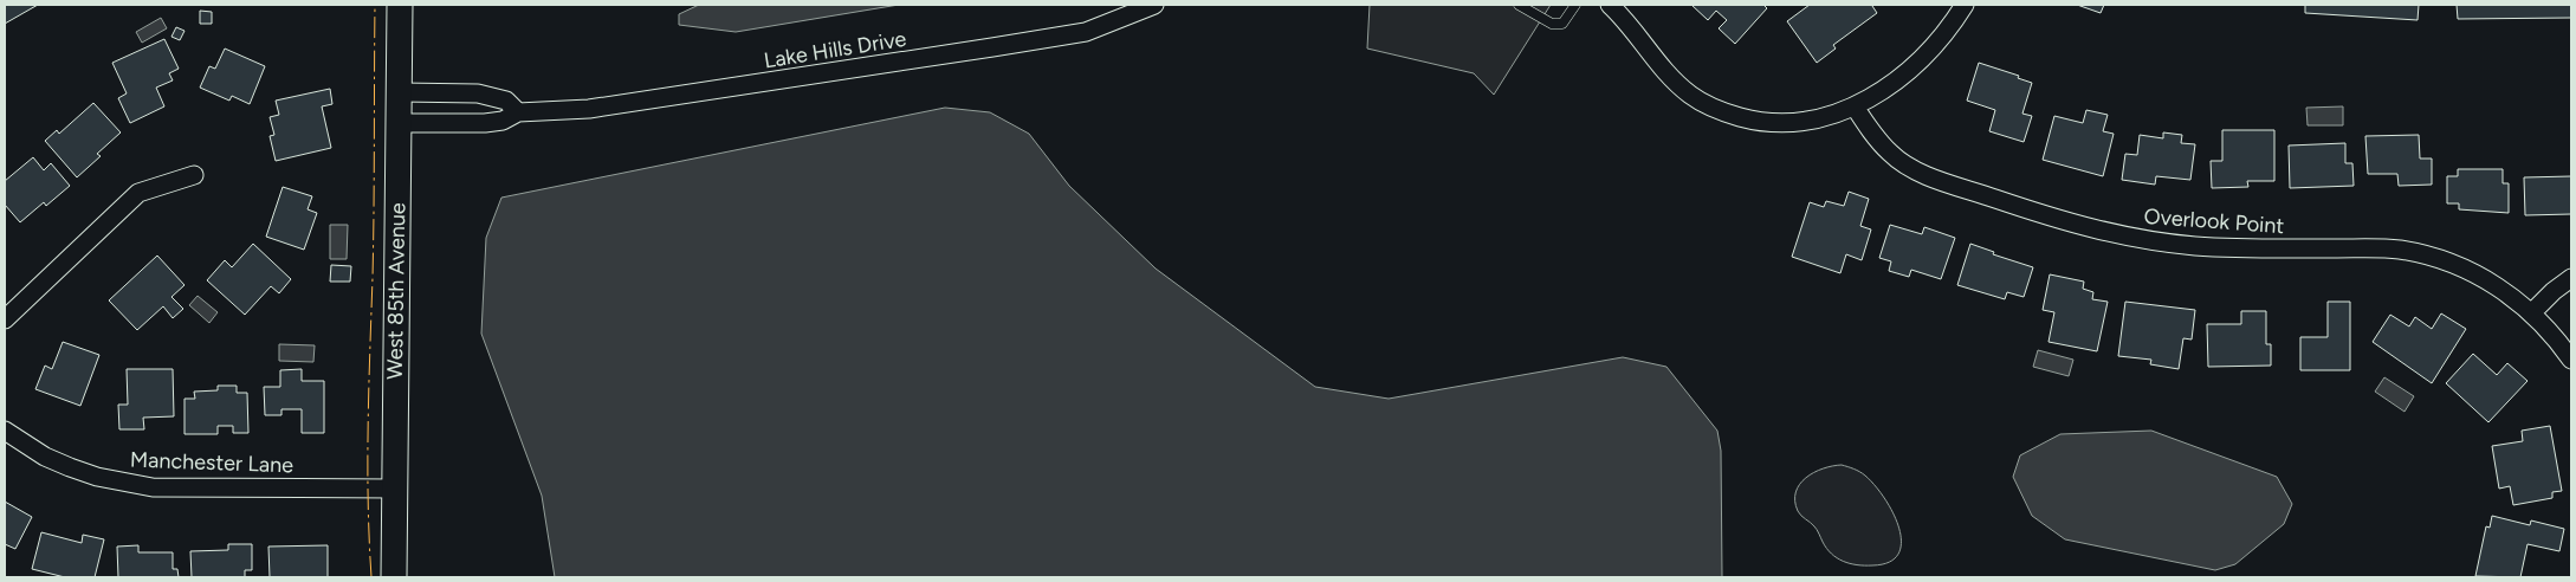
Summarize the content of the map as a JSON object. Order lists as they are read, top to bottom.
{
  "streets": {
    "street": [
      "Lake Hills Drive",
      "Overlook Point",
      "West 85th Avenue",
      "Manchester Lane"
    ]
  },
  "crossings": [
    ["Lake Hills Drive", "West 85th Avenue"],
    ["West 85th Avenue", "Manchester Lane"]
  ]
}
